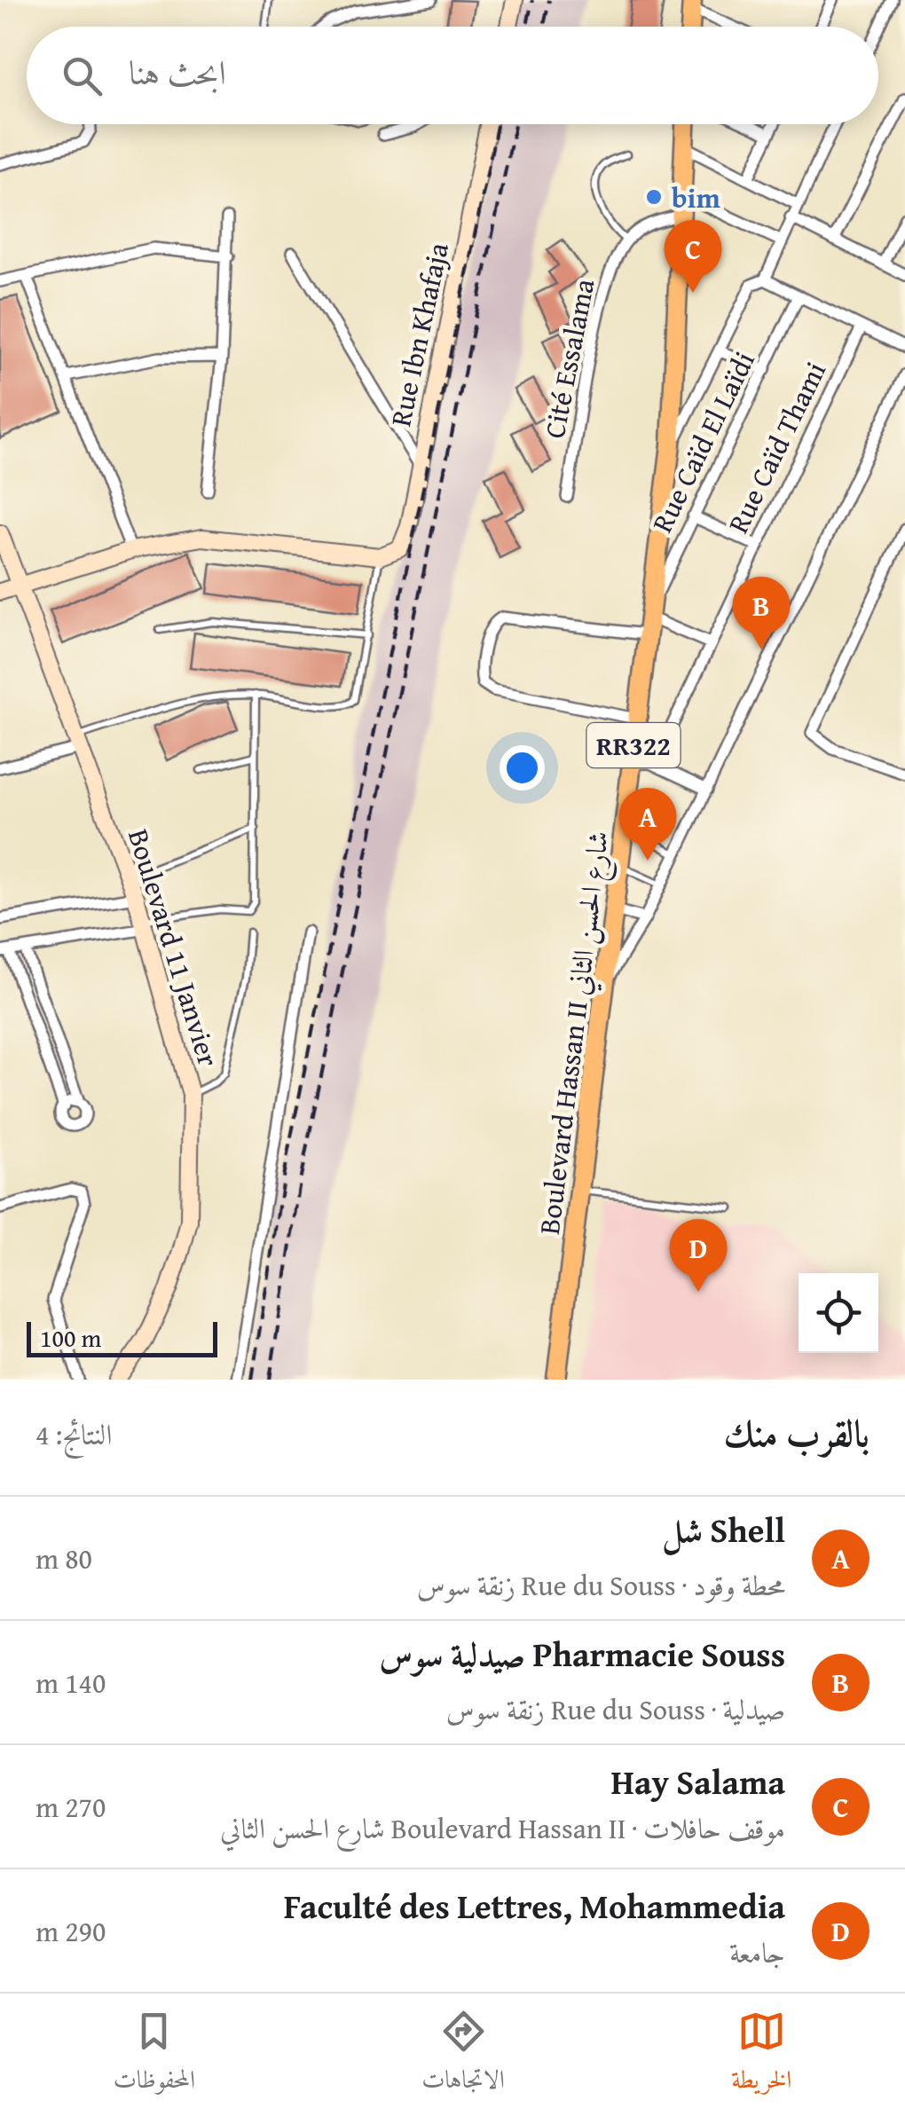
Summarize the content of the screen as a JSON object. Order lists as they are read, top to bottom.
{
  "streets": {
    "main road": ["RR322", "Boulevard Hassan II شارع الحسن الثاني"],
    "street": [
      "Rue Ibn Khafaja",
      "Cité Essalama",
      "Rue Caïd El Laïdi",
      "Rue Caïd Thami",
      "Boulevard 11 Janvier"
    ]
  },
  "crossings": [
    ["Rue Caïd El Laïdi", "Boulevard Hassan II شارع الحسن الثاني"],
    ["Rue Caïd Thami", "Boulevard Hassan II شارع الحسن الثاني"]
  ],
  "places": ["bim"],
  "scale_bar": "100 m",
  "page": {
    "search": "ابحث هنا",
    "pins": [
      "C",
      "B",
      "A",
      "D"
    ],
    "scale": "100 m",
    "heading": ["بالقرب منك", "النتائج: 4"],
    "list": [
      {
        "mark": "A",
        "name": "Shell شل",
        "note": "محطة وقود · Rue du Souss زنقة سوس",
        "value": "80 m"
      },
      {
        "mark": "B",
        "name": "Pharmacie Souss صيدلية سوس",
        "note": "صيدلية · Rue du Souss زنقة سوس",
        "value": "140 m"
      },
      {
        "mark": "C",
        "name": "Hay Salama",
        "note": "موقف حافلات · Boulevard Hassan II شارع الحسن الثاني",
        "value": "270 m"
      },
      {
        "mark": "D",
        "name": "Faculté des Lettres, Mohammedia",
        "note": "جامعة",
        "value": "290 m"
      }
    ],
    "nav": ["الخريطة", "الاتجاهات", "المحفوظات"]
  }
}
